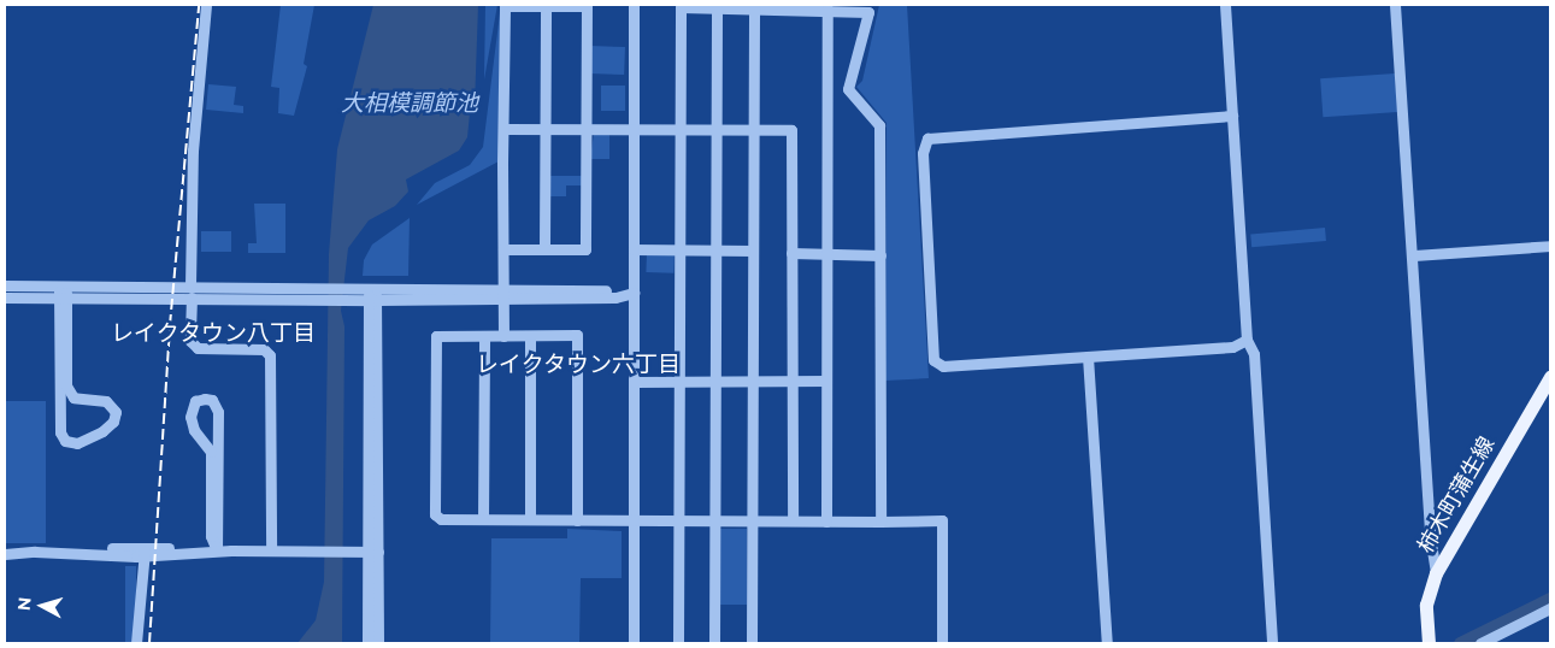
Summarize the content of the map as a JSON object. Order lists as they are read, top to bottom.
{
  "streets": {
    "main road": ["柿木町蒲生線"]
  },
  "districts": ["レイクタウン八丁目", "レイクタウン六丁目"],
  "water": ["大相模調節池"],
  "north": "left"
}
